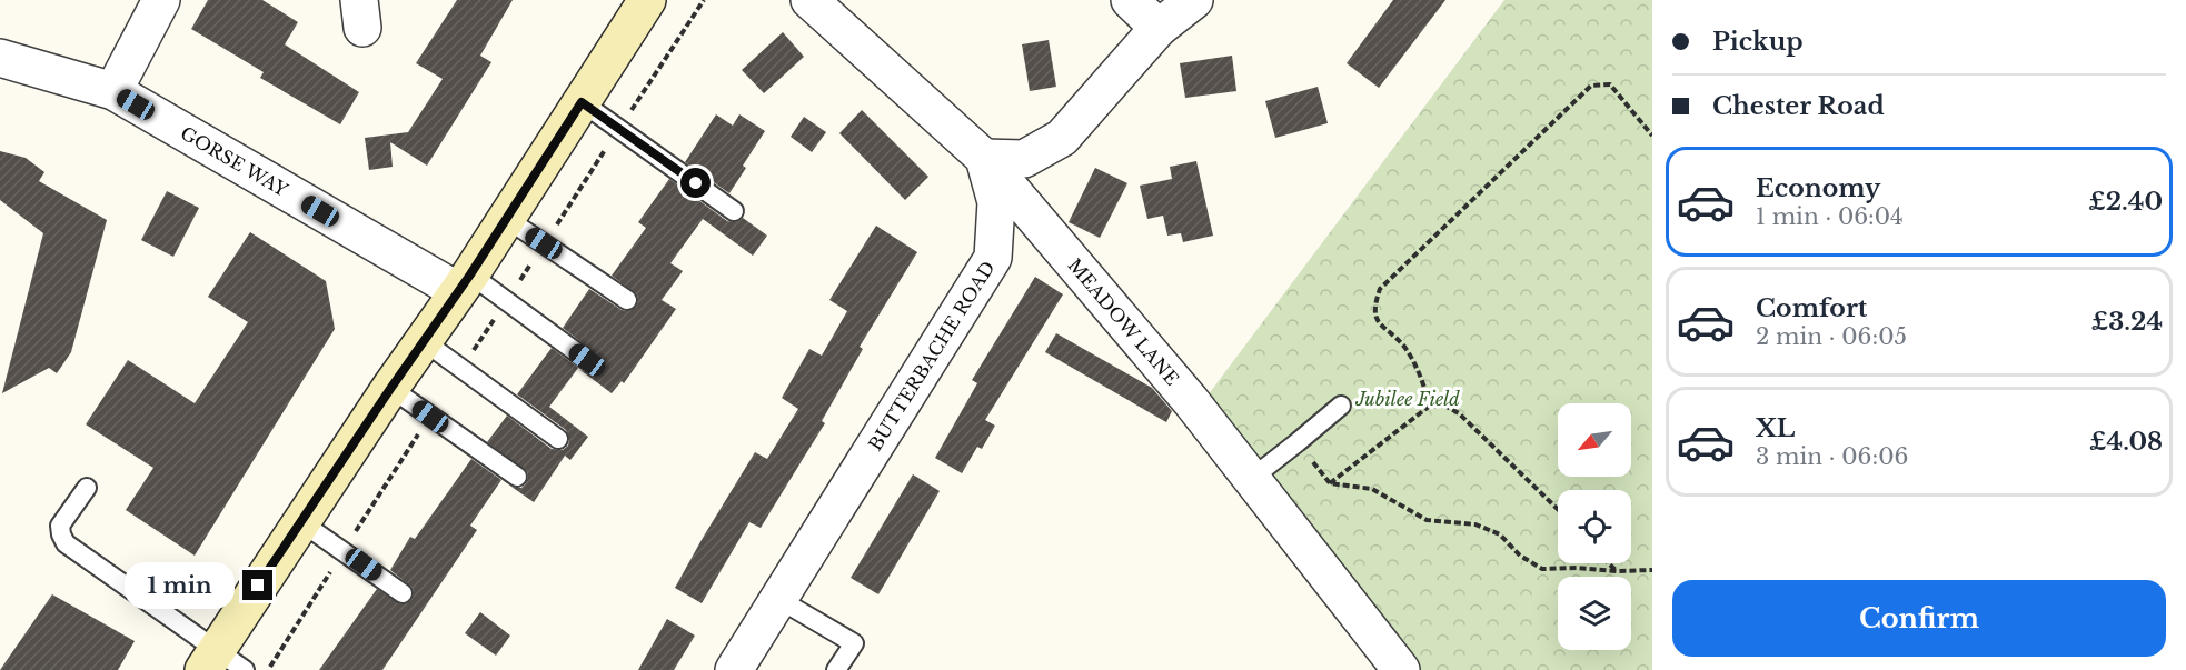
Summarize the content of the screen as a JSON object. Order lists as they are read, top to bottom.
{
  "streets": {
    "street": ["GORSE WAY", "MEADOW LANE", "BUTTERBACHE ROAD"]
  },
  "crossings": [
    ["MEADOW LANE", "BUTTERBACHE ROAD"]
  ],
  "parks": ["Jubilee Field"],
  "north": "bottom left",
  "page": {
    "banner": ["Pickup", "Chester Road"],
    "list": [
      {
        "name": "Economy",
        "note": "1 min · 06:04",
        "value": "£2.40"
      },
      {
        "name": "Comfort",
        "note": "2 min · 06:05",
        "value": "£3.24"
      },
      {
        "name": "XL",
        "note": "3 min · 06:06",
        "value": "£4.08"
      }
    ],
    "bubble": "1 min",
    "buttons": "Confirm"
  }
}
